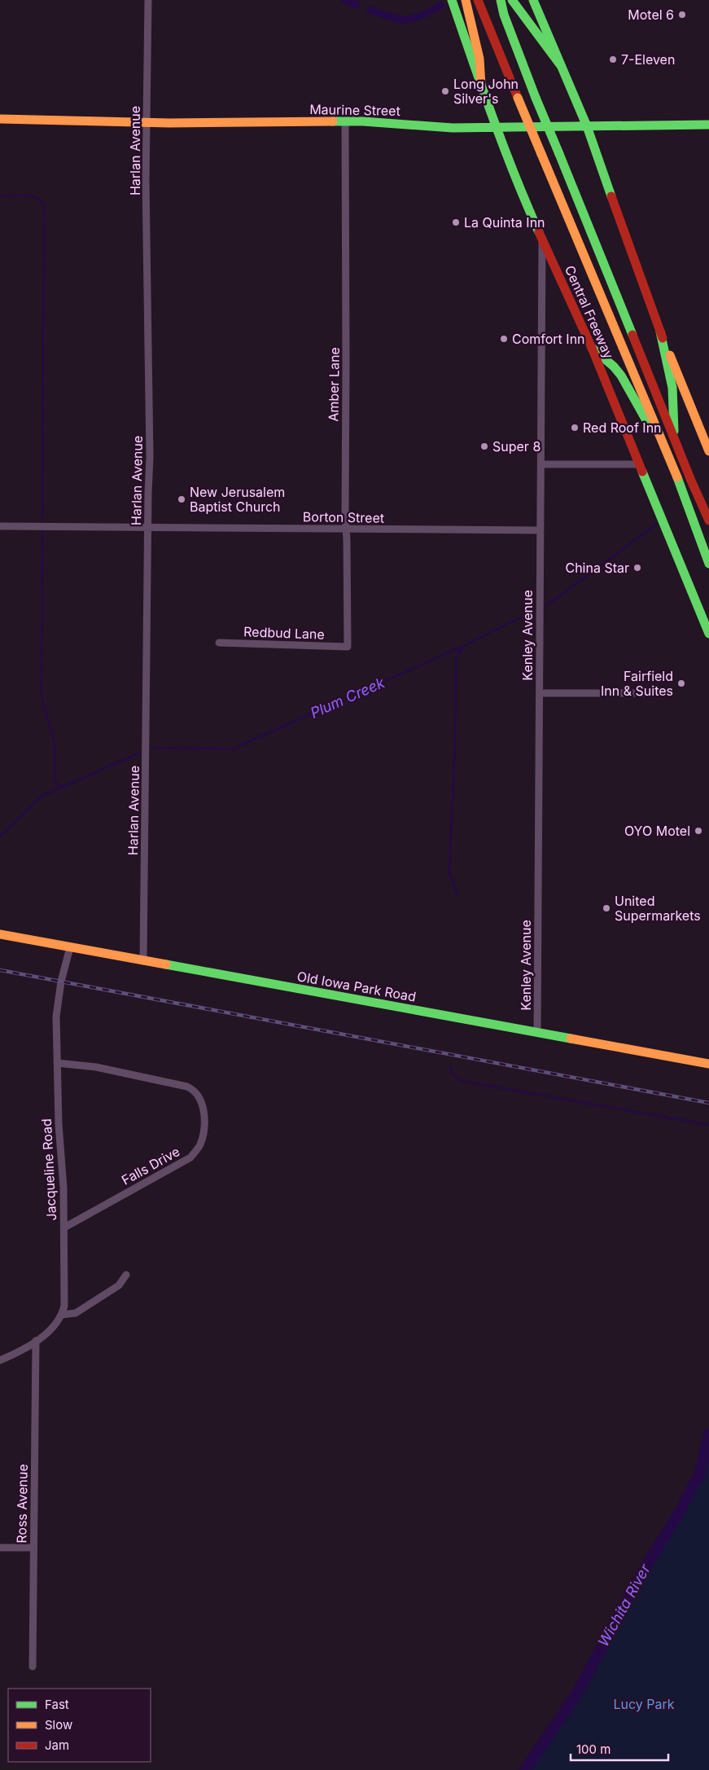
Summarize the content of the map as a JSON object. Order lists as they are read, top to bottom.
{
  "streets": {
    "main road": ["Maurine Street", "Central Freeway", "Old Iowa Park Road"],
    "street": [
      "Harlan Avenue",
      "Amber Lane",
      "Borton Street",
      "Redbud Lane",
      "Kenley Avenue",
      "Falls Drive",
      "Jacqueline Road",
      "Ross Avenue"
    ]
  },
  "crossings": [
    ["Maurine Street", "Harlan Avenue"],
    ["Maurine Street", "Central Freeway"],
    ["Maurine Street", "Amber Lane"],
    ["Harlan Avenue", "Borton Street"],
    ["Harlan Avenue", "Old Iowa Park Road"],
    ["Central Freeway", "Kenley Avenue"],
    ["Amber Lane", "Borton Street"],
    ["Amber Lane", "Redbud Lane"],
    ["Borton Street", "Kenley Avenue"],
    ["Kenley Avenue", "Old Iowa Park Road"],
    ["Old Iowa Park Road", "Jacqueline Road"],
    ["Falls Drive", "Jacqueline Road"],
    ["Jacqueline Road", "Ross Avenue"]
  ],
  "water": ["Plum Creek", "Wichita River"],
  "parks": ["Lucy Park"],
  "places": [
    "Motel 6",
    "7-Eleven",
    "Long John Silver's",
    "La Quinta Inn",
    "Comfort Inn",
    "Red Roof Inn",
    "Super 8",
    "New Jerusalem Baptist Church",
    "China Star",
    "Fairfield Inn & Suites",
    "OYO Motel",
    "United Supermarkets"
  ],
  "legend": ["Fast", "Slow", "Jam"],
  "scale_bar": "100 m"
}
